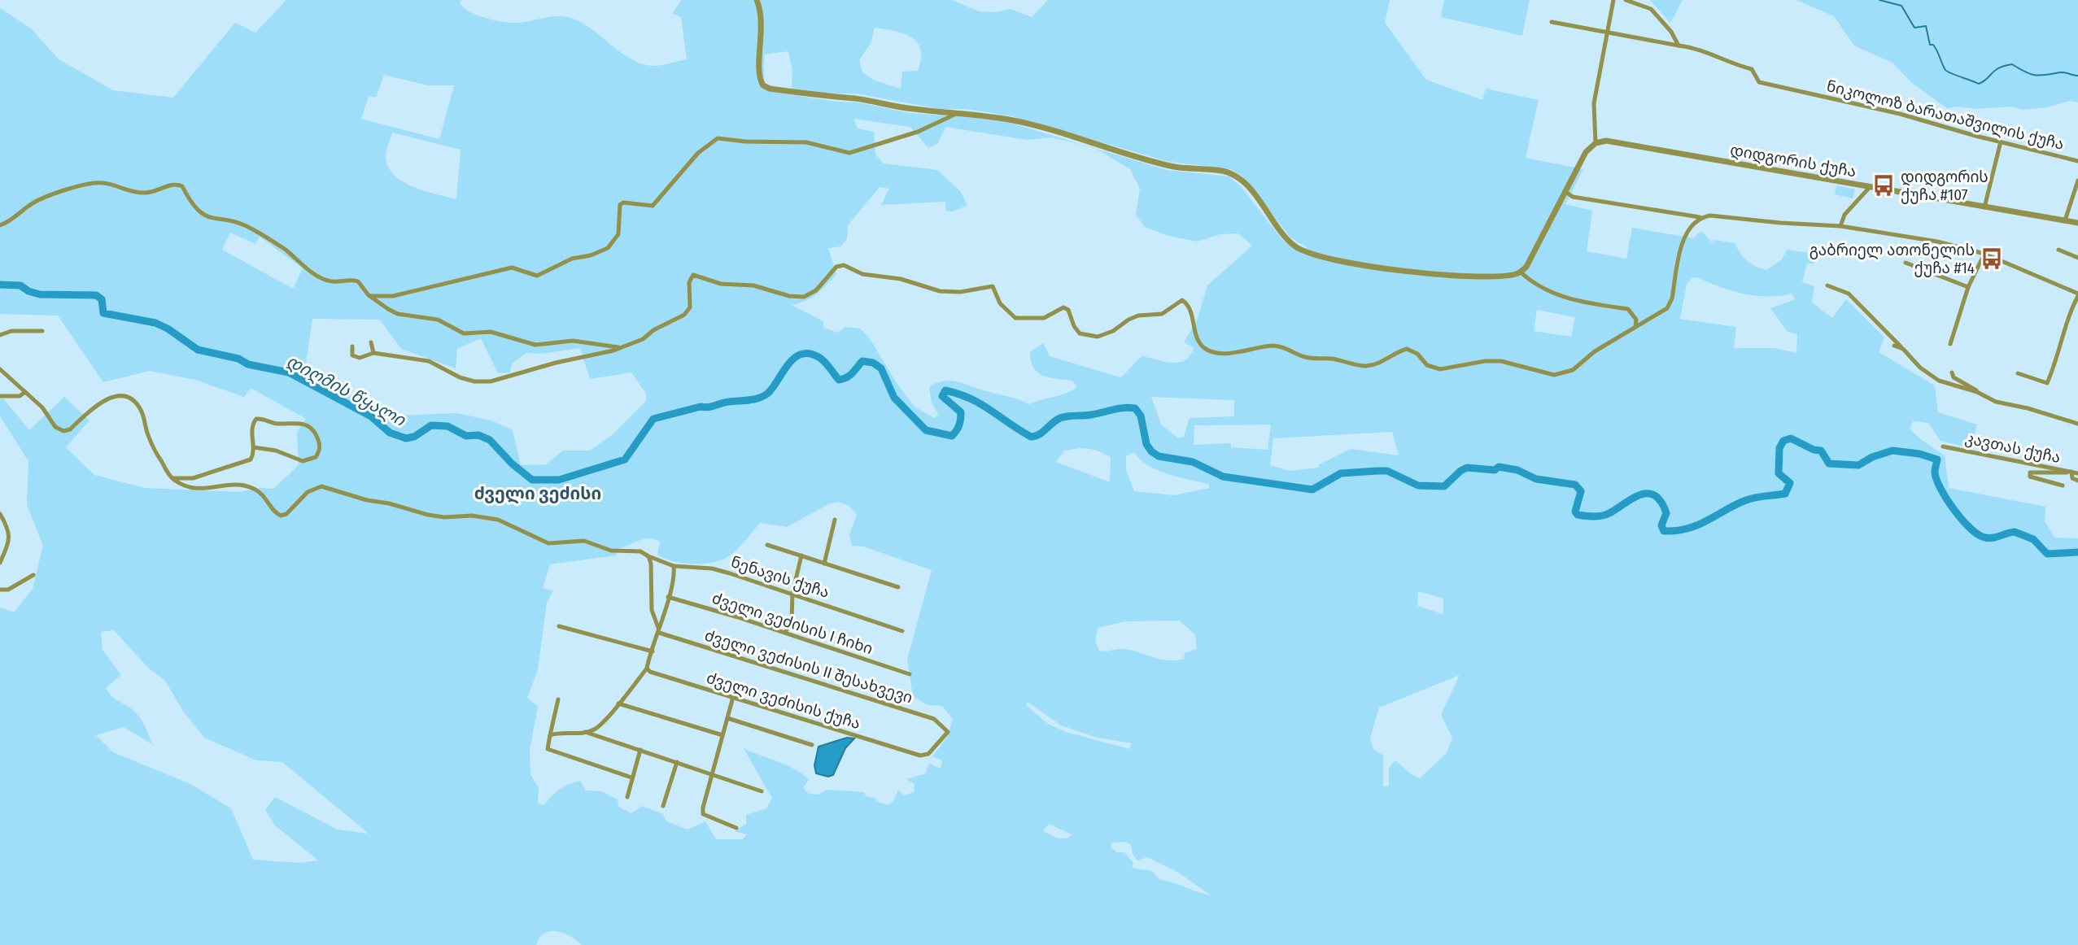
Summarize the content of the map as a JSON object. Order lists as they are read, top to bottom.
{
  "streets": {
    "street": [
      "ნიკოლოზ ბარათაშვილის ქუჩა",
      "დიდგორის ქუჩა",
      "კავთას ქუჩა",
      "ნენავის ქუჩა",
      "ძველი ვეძისის I ჩიხი",
      "ძველი ვეძისის II შესახვევი",
      "ძველი ვეძისის ქუჩა"
    ]
  },
  "crossings": [
    ["ძველი ვეძისის II შესახვევი", "ძველი ვეძისის ქუჩა"]
  ],
  "districts": ["ძველი ვეძისი"],
  "water": ["დიღმის წყალი"],
  "places": {
    "bus stop": ["დიდგორის ქუჩა #107", "გაბრიელ ათონელის ქუჩა #14"]
  }
}
